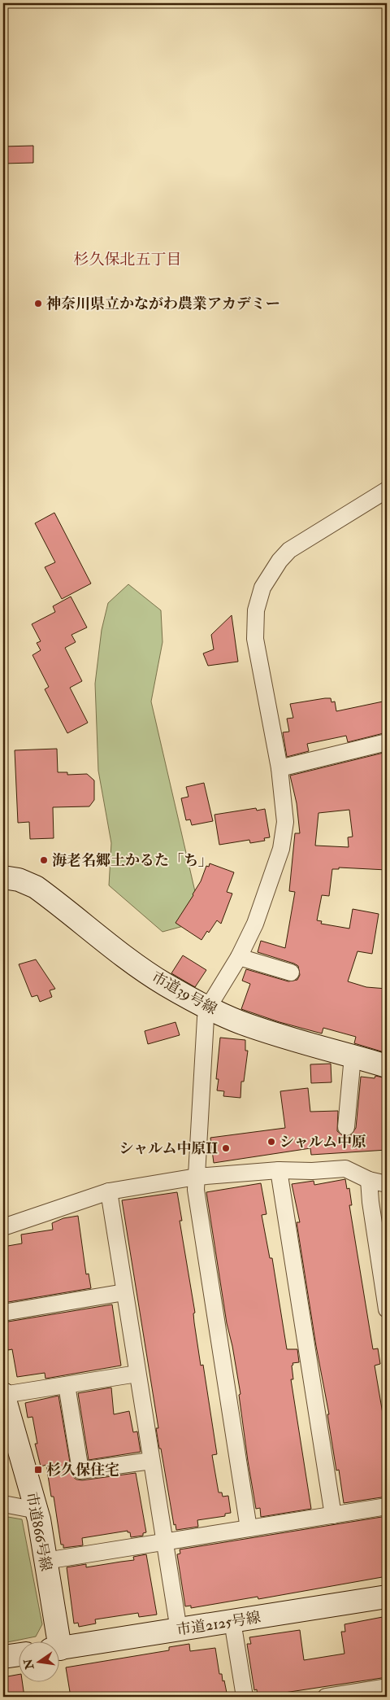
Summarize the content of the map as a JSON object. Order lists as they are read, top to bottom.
{
  "streets": {
    "street": ["市道39号線", "市道866号線", "市道2125号線"]
  },
  "districts": ["杉久保北五丁目"],
  "places": {
    "other": [
      "神奈川県立かながわ農業アカデミー",
      "海老名郷土かるた「ち」",
      "シャルム中原",
      "シャルム中原II"
    ],
    "transit": ["杉久保住宅"]
  },
  "north": "left"
}
